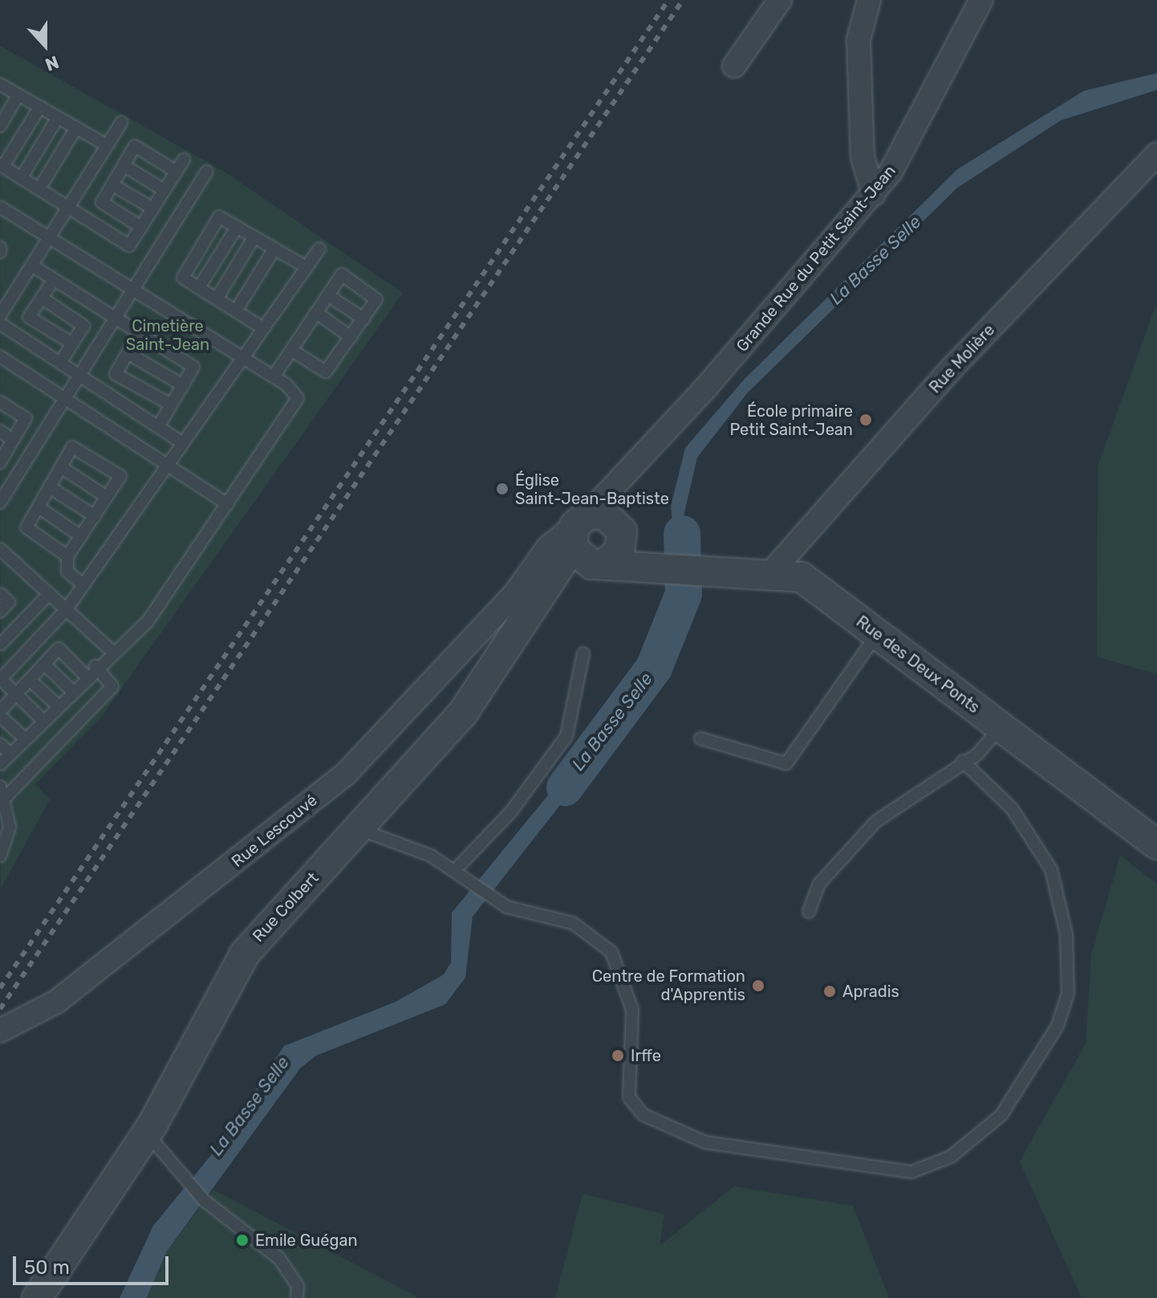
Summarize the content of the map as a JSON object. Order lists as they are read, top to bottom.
{
  "streets": {
    "street": [
      "Grande Rue du Petit Saint-Jean",
      "Rue Molière",
      "Rue des Deux Ponts",
      "Rue Lescouvé",
      "Rue Colbert"
    ]
  },
  "crossings": [
    ["Grande Rue du Petit Saint-Jean", "Rue des Deux Ponts"],
    ["Grande Rue du Petit Saint-Jean", "Rue Lescouvé"],
    ["Rue Molière", "Rue des Deux Ponts"],
    ["Rue des Deux Ponts", "Rue Lescouvé"],
    ["Rue Lescouvé", "Rue Colbert"]
  ],
  "water": ["La Basse Selle"],
  "parks": ["Cimetière Saint-Jean"],
  "places": [
    "École primaire Petit Saint-Jean",
    "Église Saint-Jean-Baptiste",
    "Centre de Formation d'Apprentis",
    "Apradis",
    "Irffe",
    "Emile Guégan"
  ],
  "scale_bar": "50 m",
  "north": "bottom"
}
